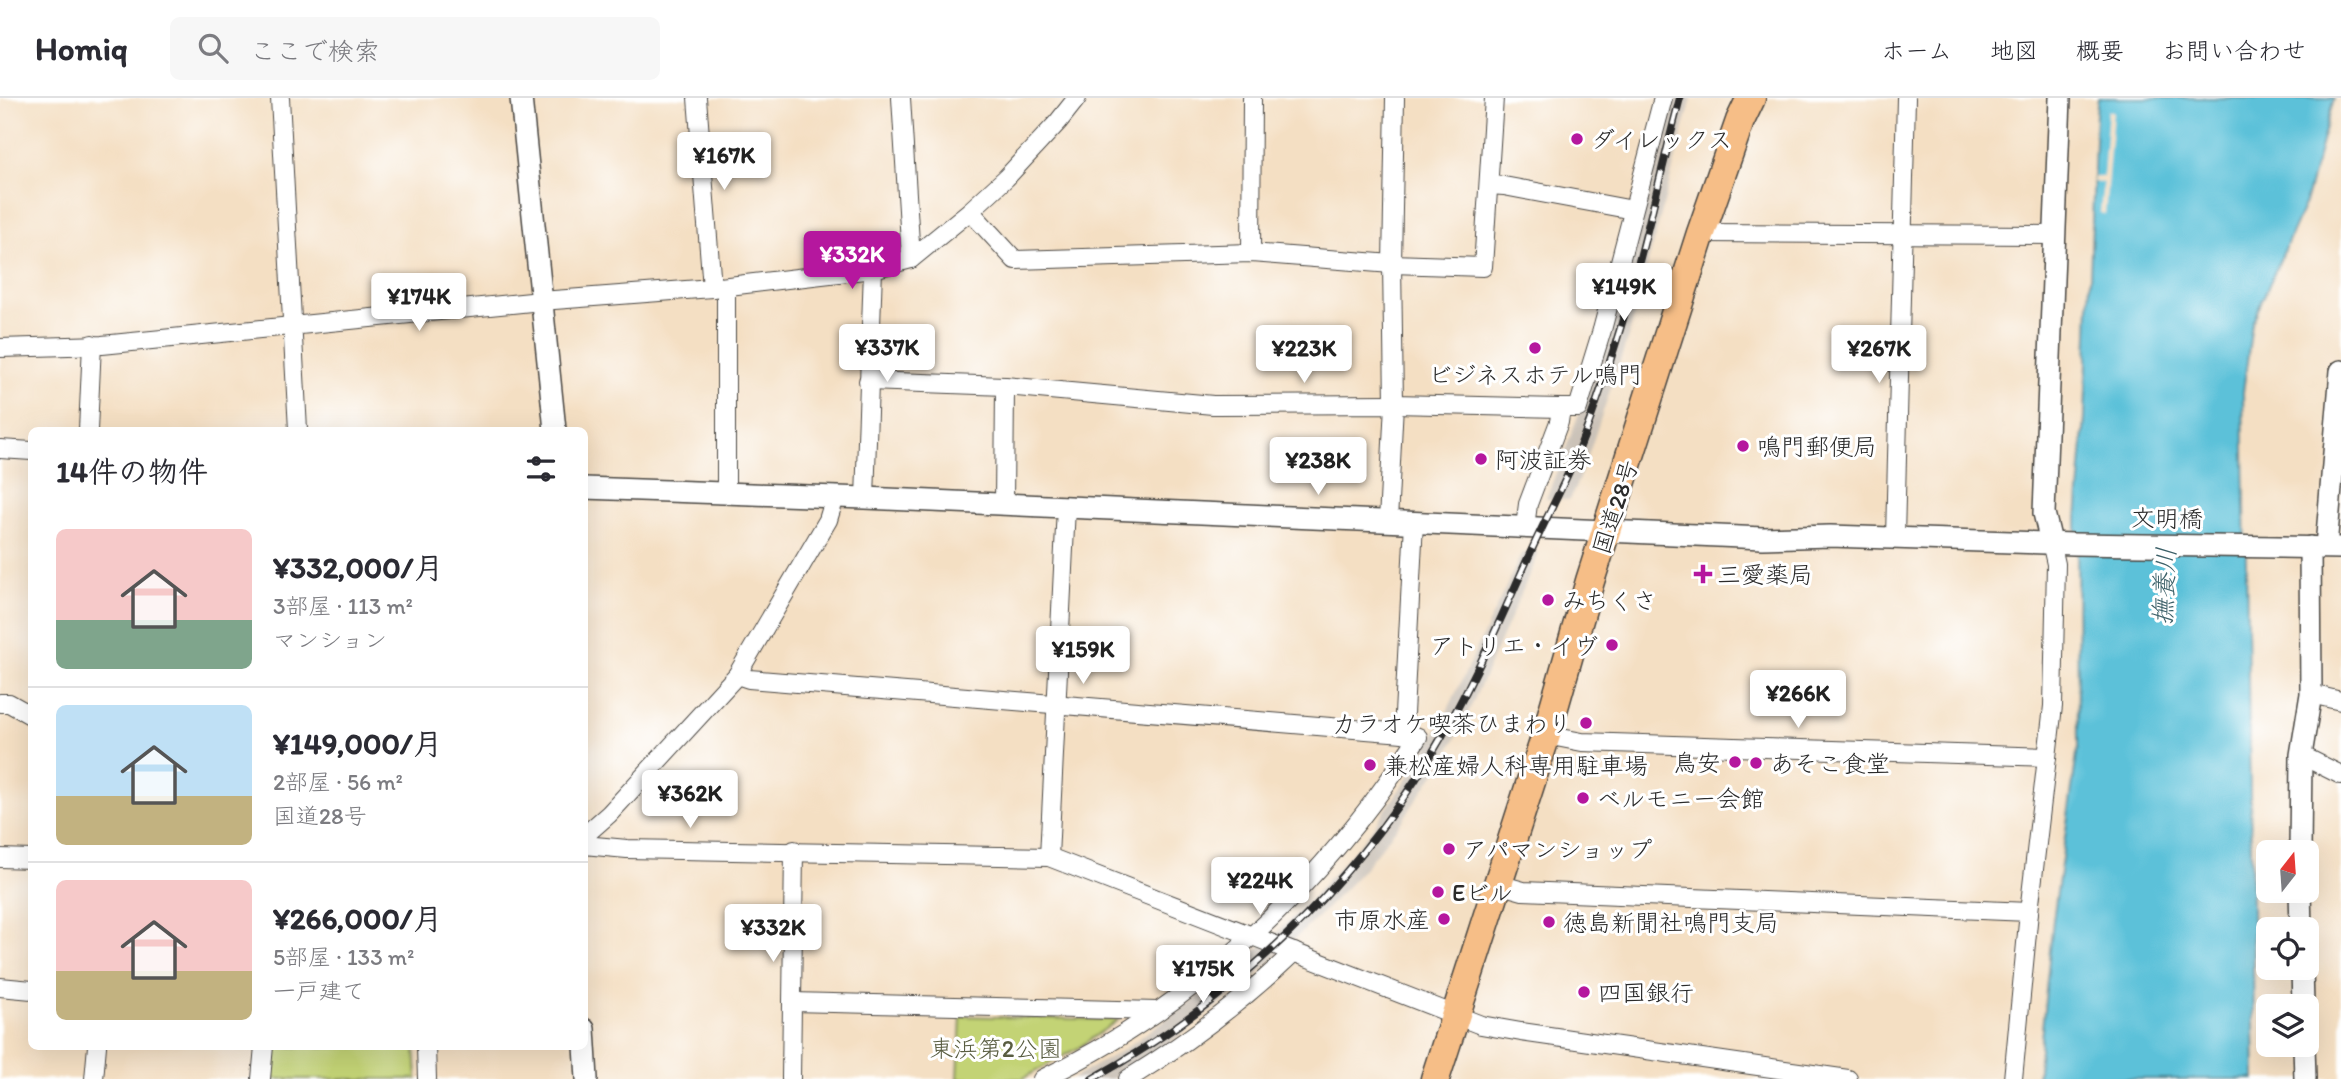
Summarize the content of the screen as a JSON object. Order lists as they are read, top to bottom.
{
  "streets": {
    "highway": ["国道28号"],
    "street": ["文明橋"]
  },
  "crossings": [
    ["国道28号", "文明橋"]
  ],
  "water": ["撫養川"],
  "parks": ["東浜第2公園"],
  "places": {
    "other": [
      "ダイレックス",
      "ビジネスホテル鳴門",
      "鳴門郵便局",
      "阿波証券",
      "みちくさ",
      "アトリエ・イヴ",
      "カラオケ喫茶ひまわり",
      "鳥安",
      "あそこ食堂",
      "兼松産婦人科専用駐車場",
      "ベルモニー会館",
      "アパマンショップ",
      "Eビル",
      "市原水産",
      "徳島新聞社鳴門支局",
      "四国銀行"
    ],
    "health": ["三愛薬局"]
  },
  "north": "top",
  "page": {
    "header": "Homiq",
    "search": "ここで検索",
    "nav": [
      "ホーム",
      "地図",
      "概要",
      "お問い合わせ"
    ],
    "price": [
      "¥167K",
      "¥332K",
      "¥149K",
      "¥174K",
      "¥337K",
      "¥223K",
      "¥267K",
      "¥238K",
      "¥159K",
      "¥266K",
      "¥362K",
      "¥224K",
      "¥332K",
      "¥175K"
    ],
    "heading": "14件の物件",
    "list": [
      {
        "name": "¥332,000/月",
        "note": "3部屋 · 113 m² · マンション"
      },
      {
        "name": "¥149,000/月",
        "note": "2部屋 · 56 m² · 国道28号"
      },
      {
        "name": "¥266,000/月",
        "note": "5部屋 · 133 m² · 一戸建て"
      }
    ]
  }
}
